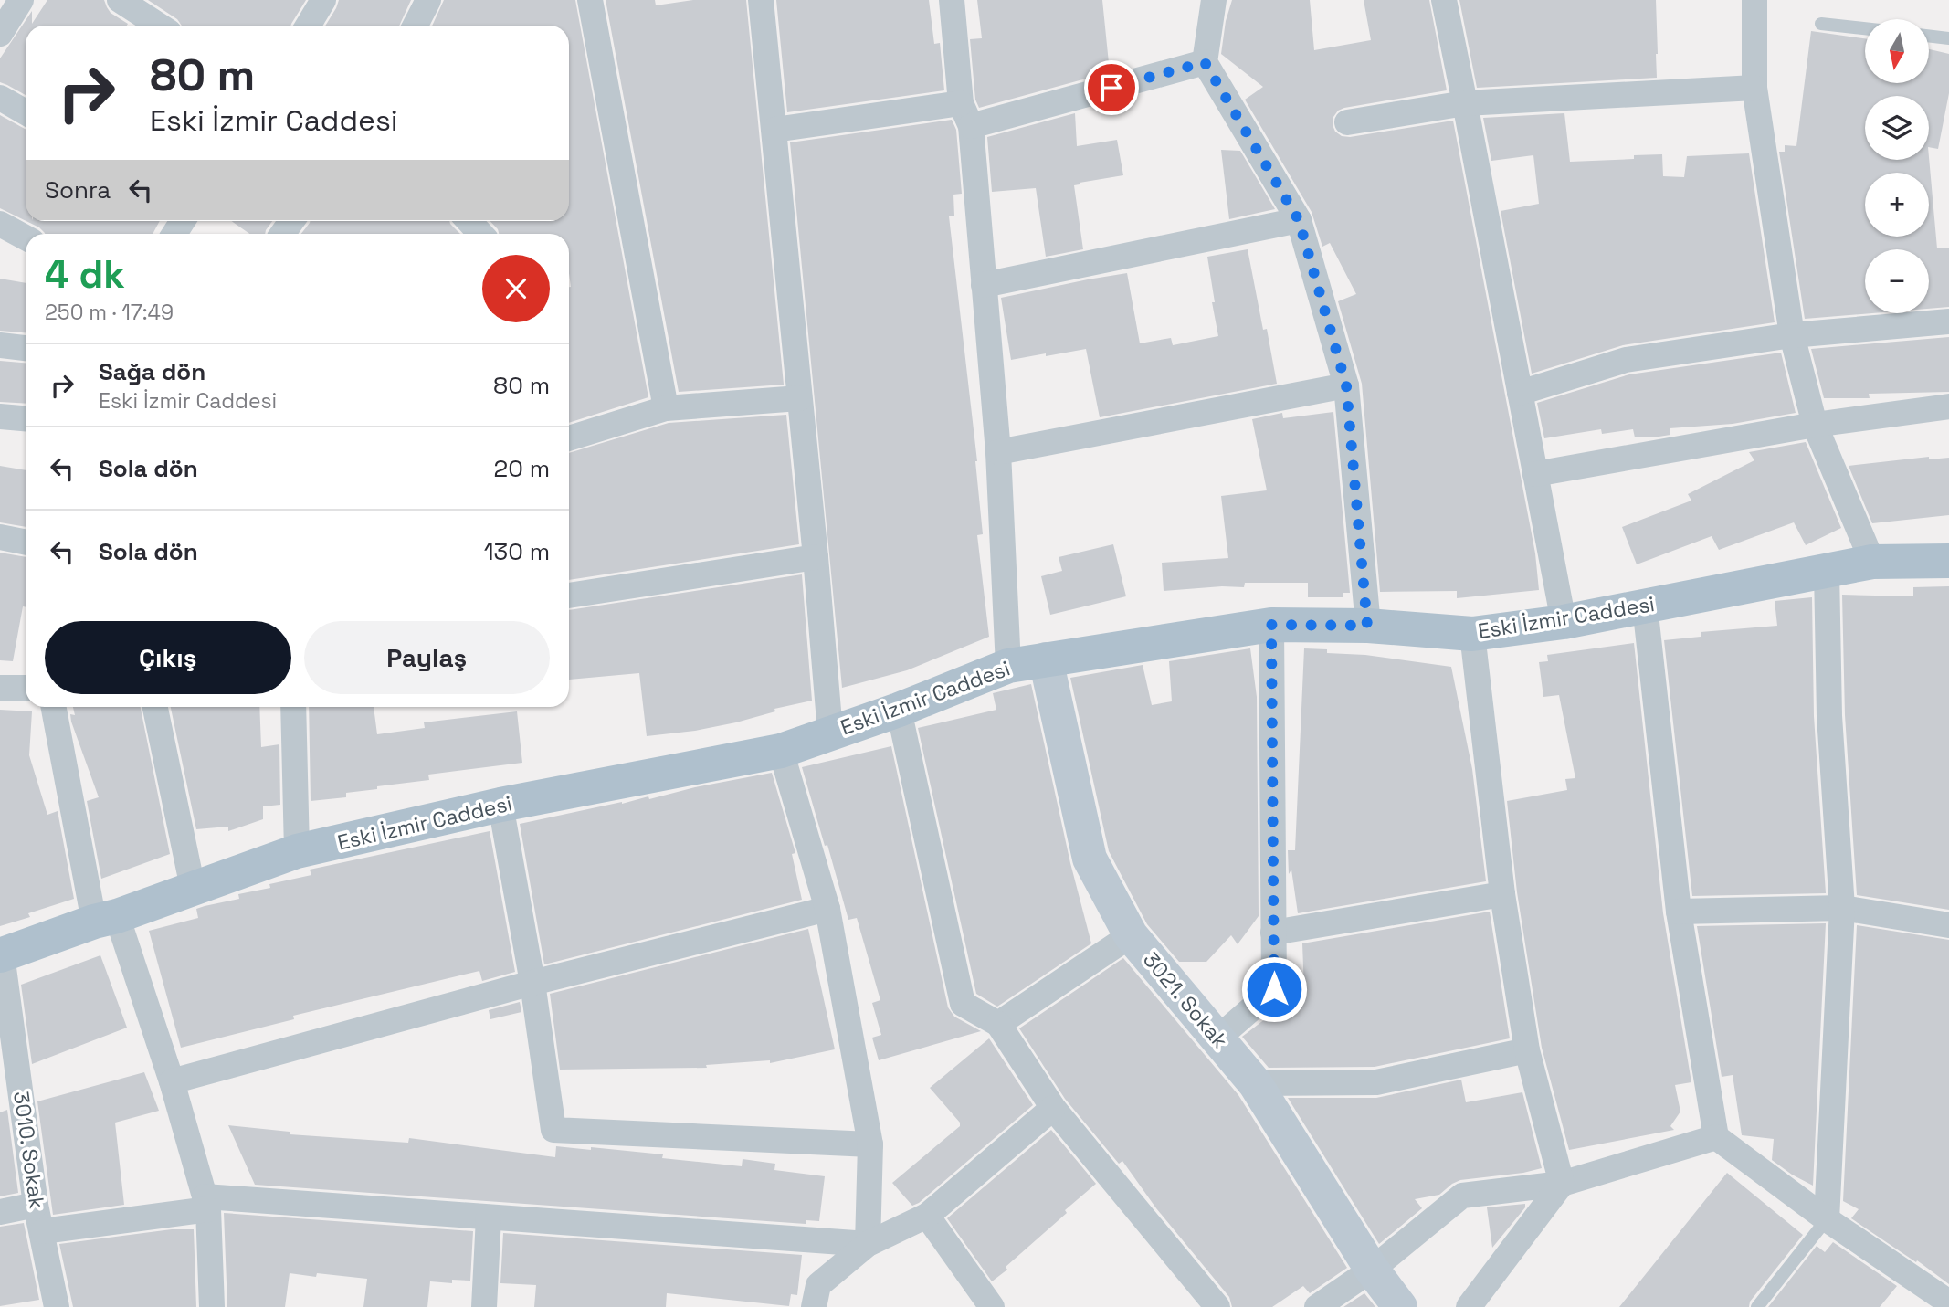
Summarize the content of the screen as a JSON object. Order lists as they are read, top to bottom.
{
  "streets": {
    "main road": ["Eski İzmir Caddesi"],
    "street": ["3021. Sokak", "3010. Sokak"]
  },
  "crossings": [
    ["Eski İzmir Caddesi", "3021. Sokak"],
    ["Eski İzmir Caddesi", "3010. Sokak"]
  ],
  "north": "bottom",
  "page": {
    "map_buttons": ["+", "−"],
    "turn": ["80 m", "Eski İzmir Caddesi"],
    "then": "Sonra",
    "heading": ["4 dk", "250 m · 17:49"],
    "list": [
      {
        "name": "Sağa dön",
        "note": "Eski İzmir Caddesi",
        "value": "80 m"
      },
      {
        "name": "Sola dön",
        "value": "20 m"
      },
      {
        "name": "Sola dön",
        "value": "130 m"
      }
    ],
    "buttons": ["Çıkış", "Paylaş"]
  }
}
